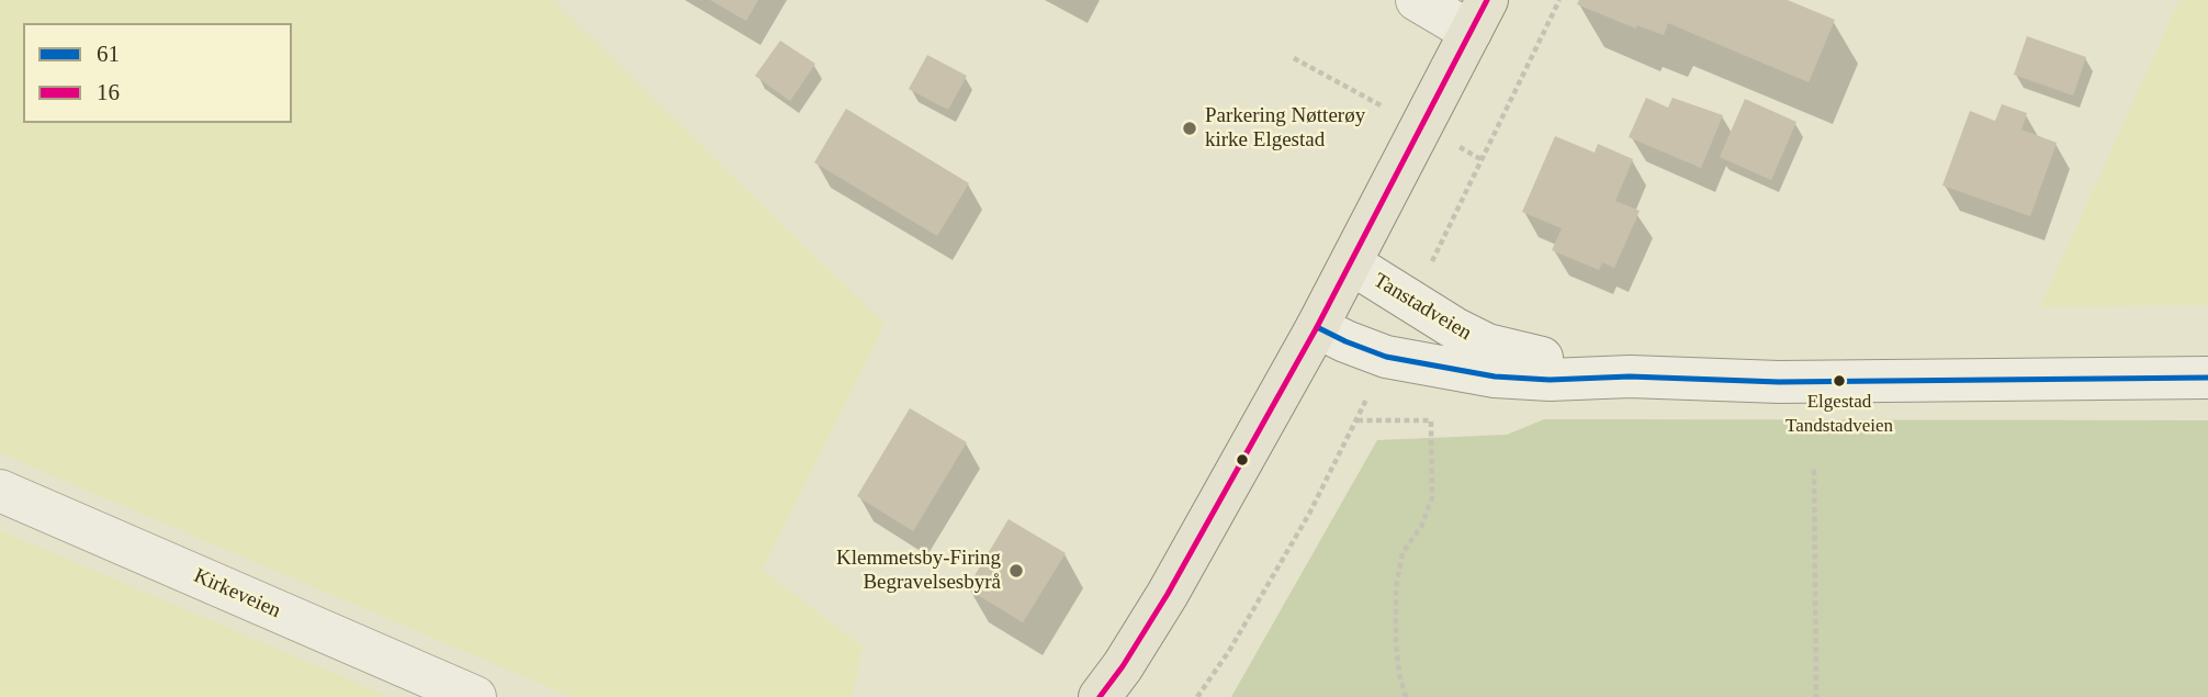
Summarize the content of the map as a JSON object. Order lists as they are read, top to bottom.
{
  "streets": {
    "main road": ["Tanstadveien", "Kirkeveien"]
  },
  "places": ["Parkering Nøtterøy kirke Elgestad", "Elgestad Tandstadveien", "Klemmetsby-Firing Begravelsesbyrå"],
  "lines": ["transit line 16", "transit line 61"],
  "legend": ["61", "16"]
}
